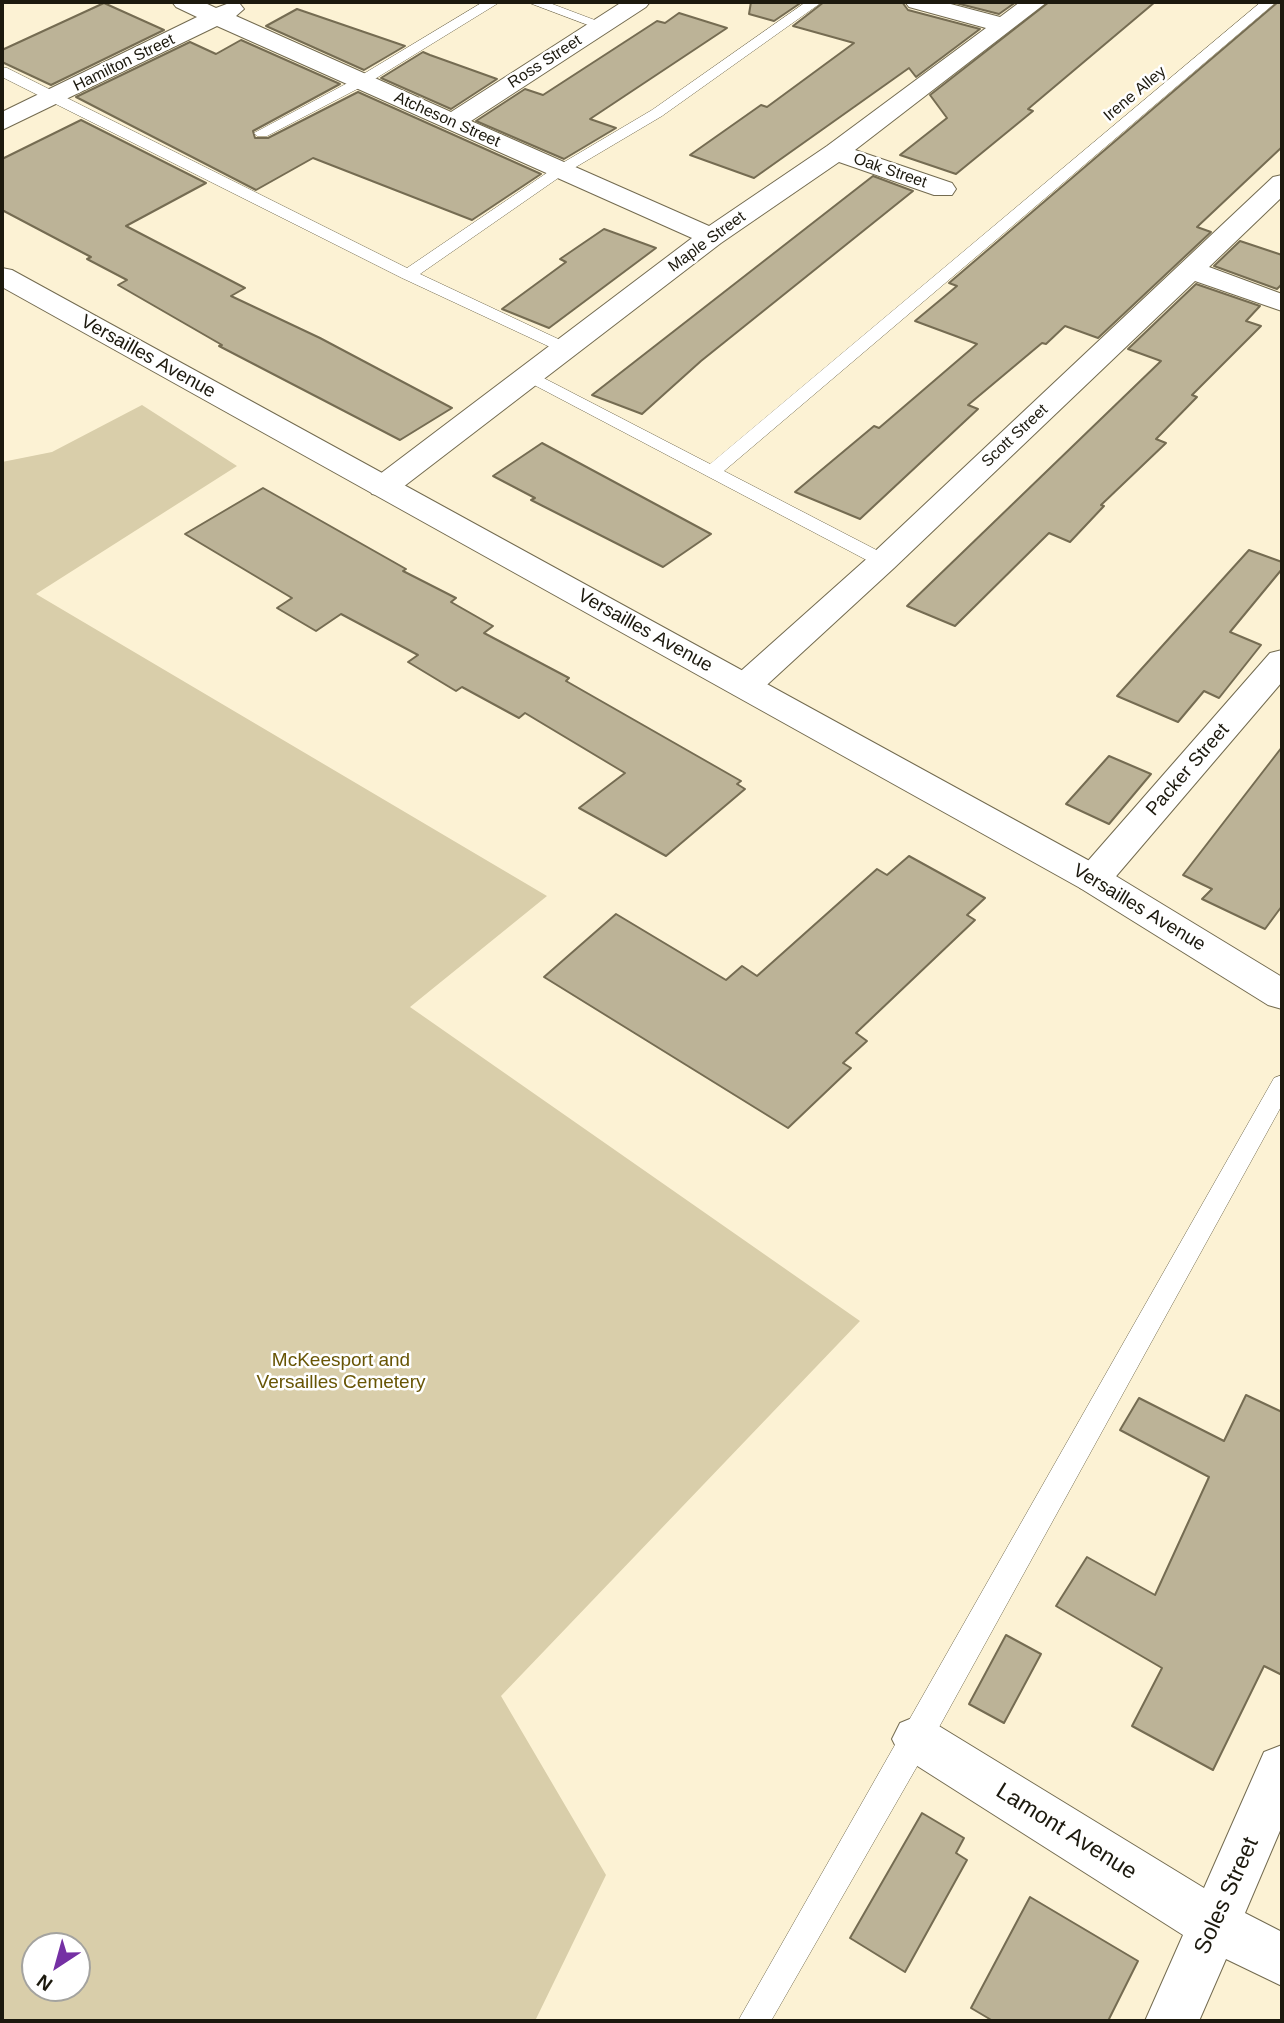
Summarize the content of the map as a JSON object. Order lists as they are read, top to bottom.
{
  "streets": {
    "street": [
      "Ross Street",
      "Hamilton Street",
      "Atcheson Street",
      "Oak Street",
      "Maple Street",
      "Versailles Avenue",
      "Scott Street",
      "Packer Street",
      "Lamont Avenue",
      "Soles Street"
    ],
    "lane": ["Irene Alley"]
  },
  "crossings": [
    ["Ross Street", "Atcheson Street"],
    ["Hamilton Street", "Atcheson Street"],
    ["Atcheson Street", "Maple Street"],
    ["Oak Street", "Maple Street"],
    ["Maple Street", "Versailles Avenue"],
    ["Versailles Avenue", "Scott Street"],
    ["Versailles Avenue", "Packer Street"],
    ["Lamont Avenue", "Soles Street"]
  ],
  "parks": ["McKeesport and Versailles Cemetery"],
  "north": "bottom left"
}
